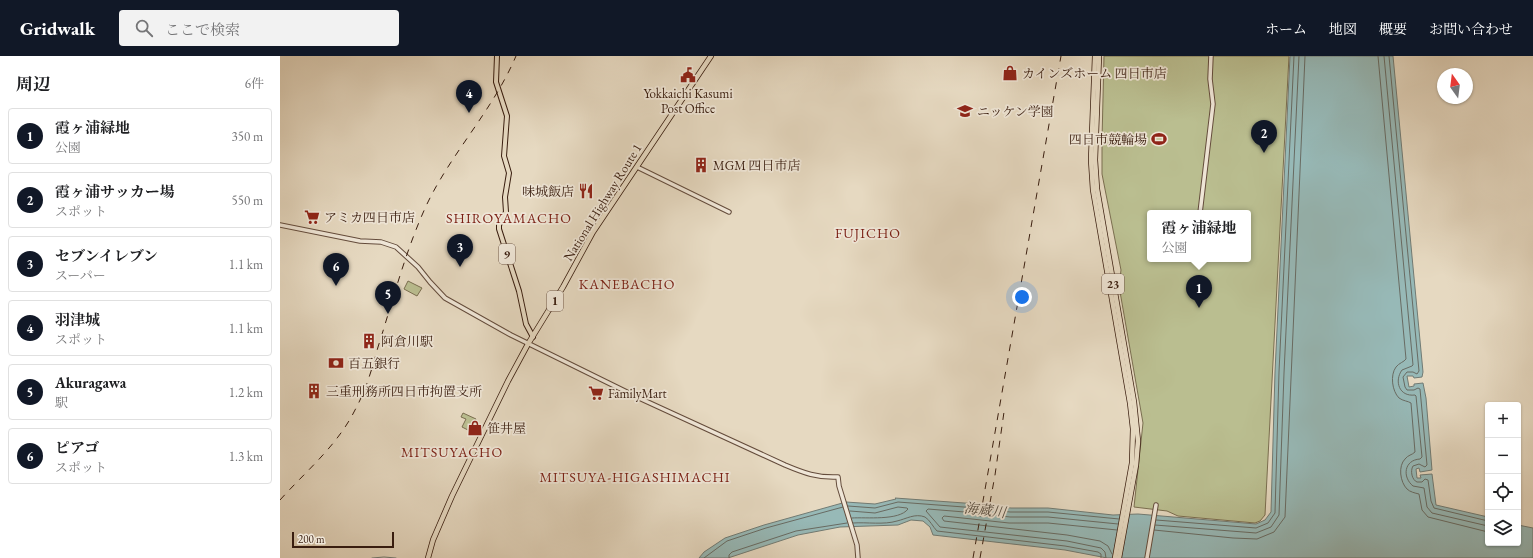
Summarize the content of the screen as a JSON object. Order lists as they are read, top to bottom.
{
  "streets": {
    "highway": ["National Highway Route 1", "23", "1"],
    "main road": ["9"]
  },
  "crossings": [
    ["National Highway Route 1", "9"]
  ],
  "districts": [
    "SHIROYAMACHO",
    "FUJICHO",
    "KANEBACHO",
    "MITSUYACHO",
    "MITSUYA-HIGASHIMACHI"
  ],
  "water": ["海蔵川"],
  "places": {
    "shop": ["カインズホーム 四日市店", "笹井屋"],
    "public building": ["Yokkaichi Kasumi Post Office"],
    "school or university": ["ニッケン学園"],
    "sports": ["四日市競輪場"],
    "building": ["MGM 四日市店", "阿倉川駅", "三重刑務所四日市拘置支所"],
    "restaurant": ["味城飯店"],
    "supermarket": ["アミカ四日市店", "FamilyMart"],
    "bank": ["百五銀行"]
  },
  "scale_bar": "200 m",
  "north": "top",
  "page": {
    "header": "Gridwalk",
    "search": "ここで検索",
    "nav": [
      "ホーム",
      "地図",
      "概要",
      "お問い合わせ"
    ],
    "heading": ["周辺", "6件"],
    "pins": [
      "4",
      "2",
      "3",
      "6",
      "1",
      "5"
    ],
    "list": [
      {
        "mark": "1",
        "name": "霞ヶ浦緑地",
        "note": "公園",
        "value": "350 m"
      },
      {
        "mark": "2",
        "name": "霞ヶ浦サッカー場",
        "note": "スポット",
        "value": "550 m"
      },
      {
        "mark": "3",
        "name": "セブンイレブン",
        "note": "スーパー",
        "value": "1.1 km"
      },
      {
        "mark": "4",
        "name": "羽津城",
        "note": "スポット",
        "value": "1.1 km"
      },
      {
        "mark": "5",
        "name": "Akuragawa",
        "note": "駅",
        "value": "1.2 km"
      },
      {
        "mark": "6",
        "name": "ピアゴ",
        "note": "スポット",
        "value": "1.3 km"
      }
    ],
    "popup": ["霞ヶ浦緑地", "公園"],
    "map_buttons": ["+", "−"],
    "scale": "200 m"
  }
}
